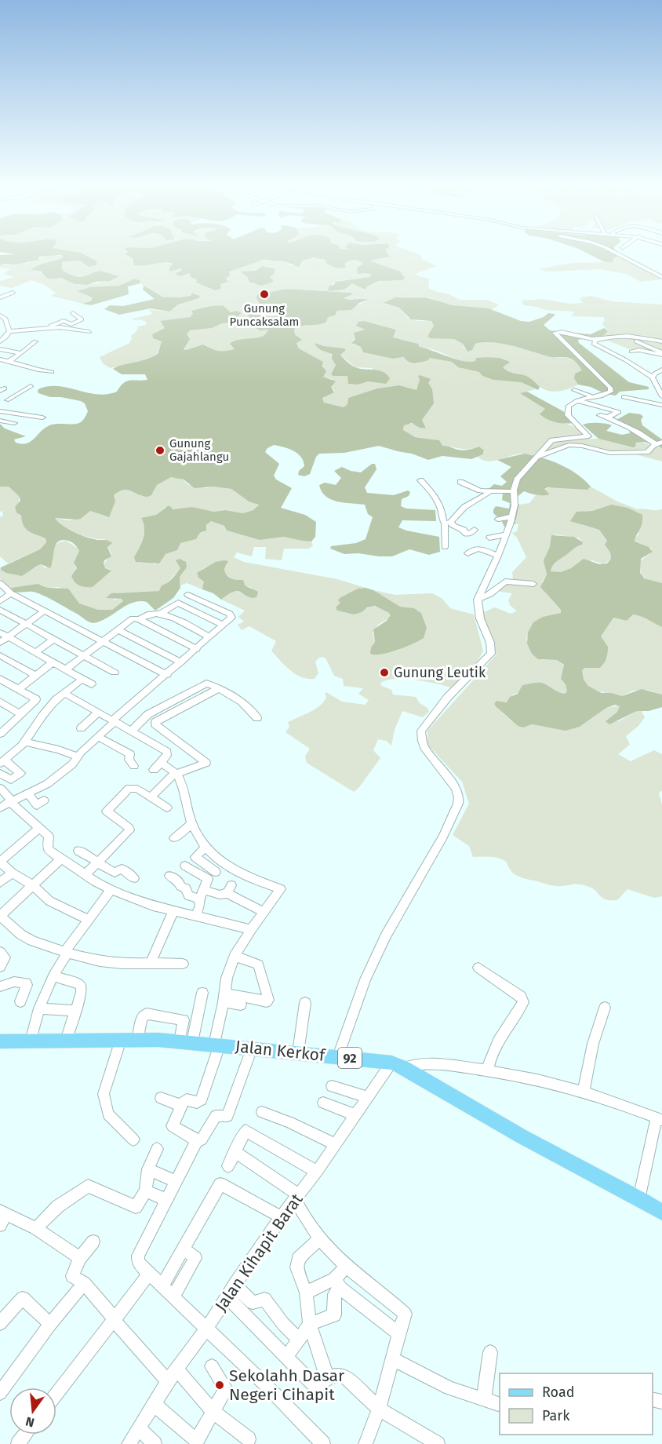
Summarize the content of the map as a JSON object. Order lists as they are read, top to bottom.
{
  "streets": {
    "main road": ["Jalan Kerkof", "92"],
    "street": ["Jalan Kihapit Barat"]
  },
  "crossings": [
    ["Jalan Kerkof", "Jalan Kihapit Barat"]
  ],
  "places": [
    "Gunung Puncaksalam",
    "Gunung Gajahlangu",
    "Gunung Leutik",
    "Sekolahh Dasar Negeri Cihapit"
  ],
  "legend": ["Road", "Park"],
  "north": "bottom"
}
